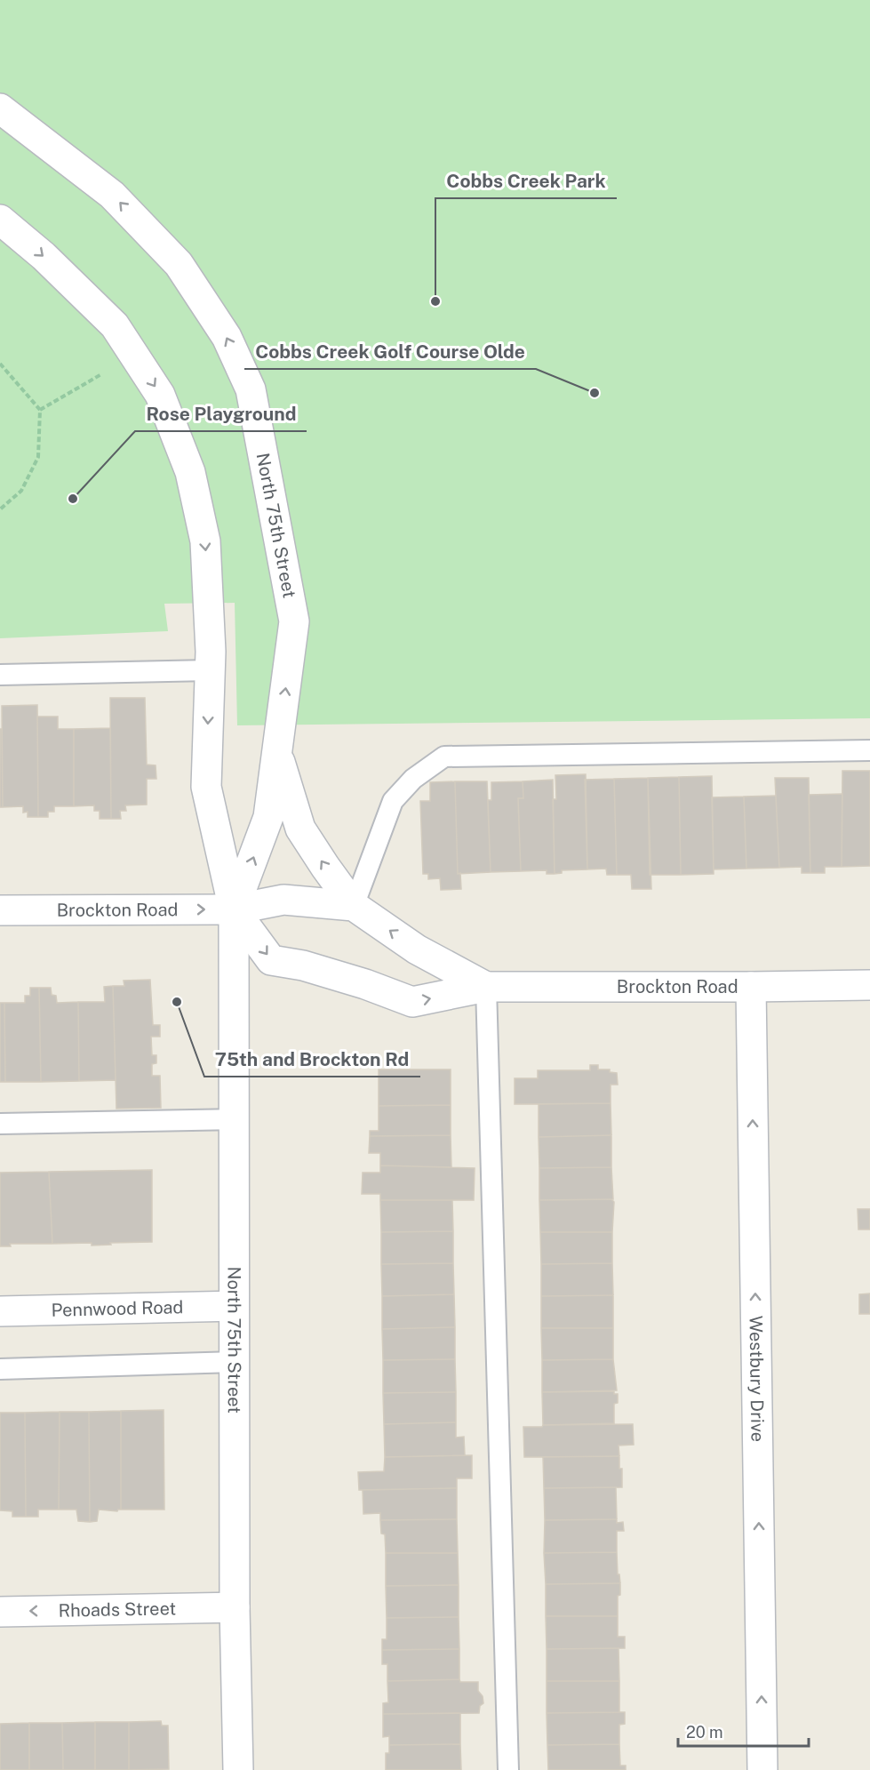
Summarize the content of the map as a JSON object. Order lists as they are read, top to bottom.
{
  "streets": {
    "street": [
      "North 75th Street",
      "Brockton Road",
      "Pennwood Road",
      "Westbury Drive",
      "Rhoads Street"
    ]
  },
  "crossings": [
    ["North 75th Street", "Brockton Road"],
    ["North 75th Street", "Pennwood Road"],
    ["North 75th Street", "Rhoads Street"],
    ["Brockton Road", "Westbury Drive"]
  ],
  "one_way": ["Westbury Drive", "Rhoads Street"],
  "places": [
    "Cobbs Creek Park",
    "Cobbs Creek Golf Course Olde",
    "Rose Playground",
    "75th and Brockton Rd"
  ],
  "scale_bar": "20 m"
}
